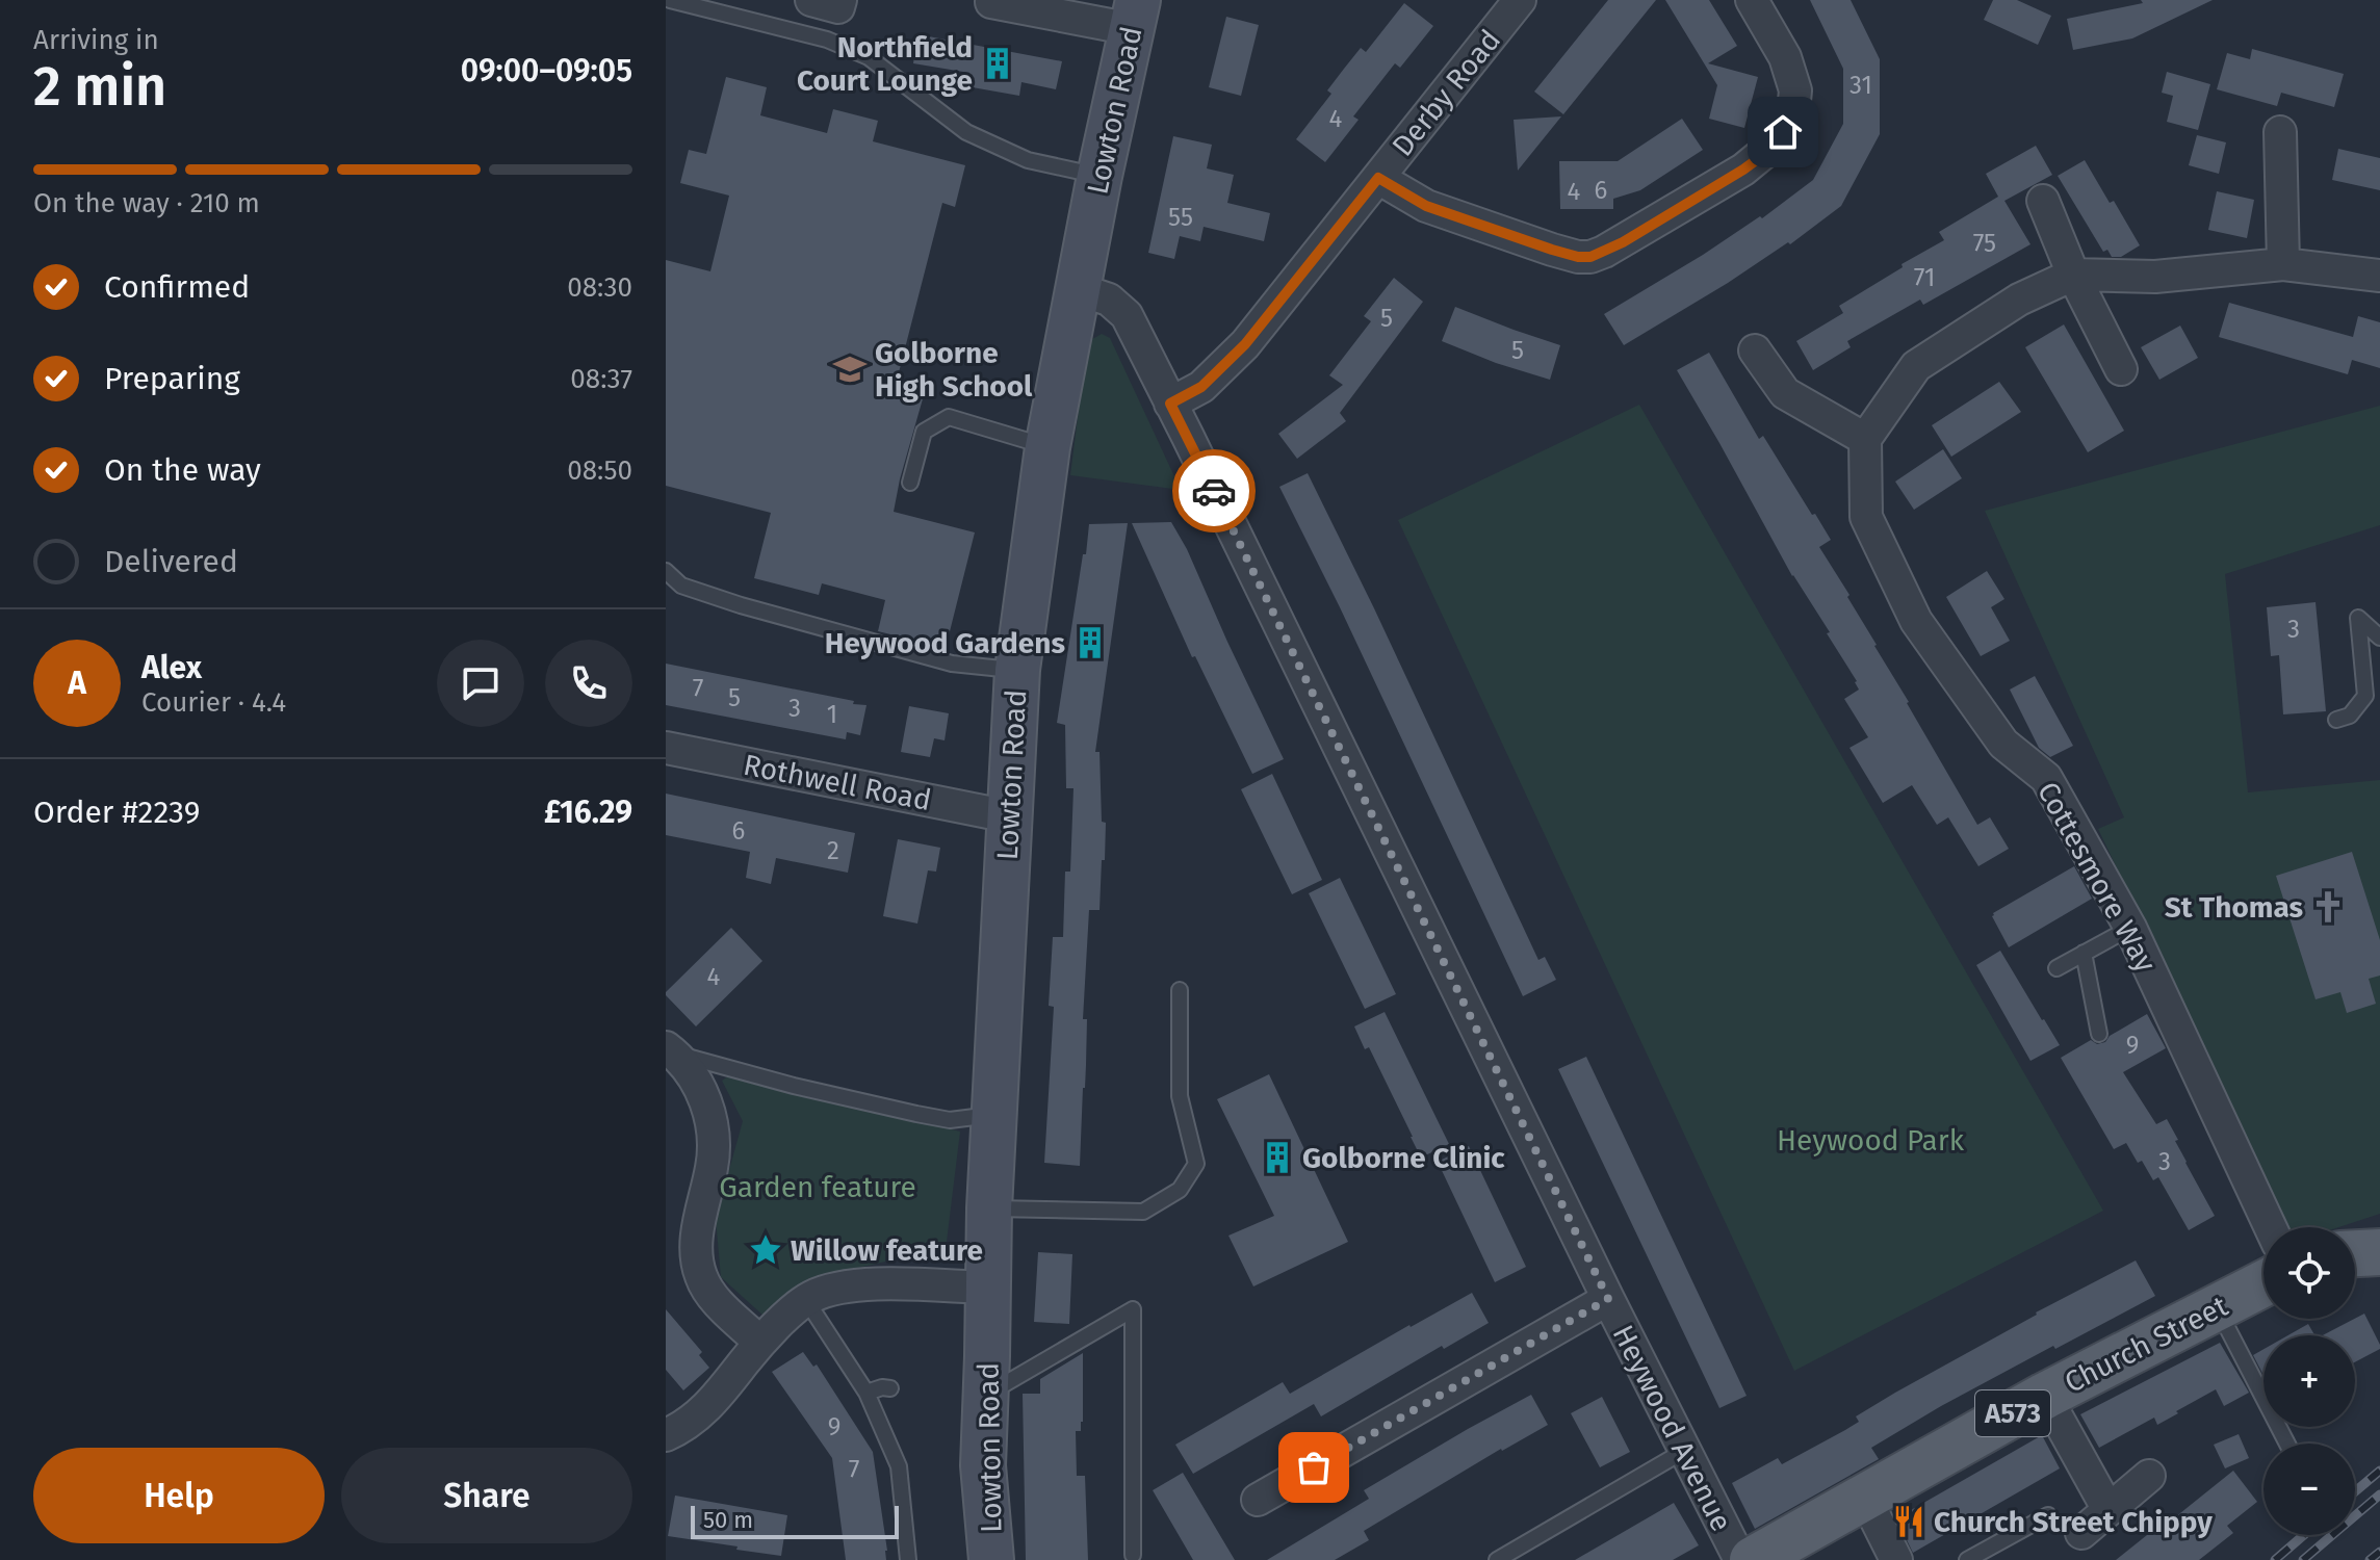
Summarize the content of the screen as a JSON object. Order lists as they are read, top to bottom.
{
  "streets": {
    "main road": ["Lowton Road", "Church Street", "A573"],
    "street": [
      "Derby Road",
      "Rothwell Road",
      "Cottesmore Way",
      "Heywood Avenue"
    ]
  },
  "crossings": [
    ["Derby Road", "Heywood Avenue"],
    ["Lowton Road", "Rothwell Road"],
    ["Lowton Road", "Heywood Avenue"]
  ],
  "parks": ["Heywood Park", "Garden feature"],
  "places": {
    "building": ["Northfield Court Lounge", "Heywood Gardens", "Golborne Clinic"],
    "school or university": ["Golborne High School"],
    "church": ["St Thomas"],
    "place": ["Willow feature"],
    "restaurant": ["Church Street Chippy"]
  },
  "house_numbers": [
    "31",
    "4",
    "6",
    "4",
    "55",
    "75",
    "71",
    "5",
    "5",
    "3",
    "7",
    "5",
    "3",
    "1",
    "6",
    "2",
    "4",
    "9",
    "3",
    "9",
    "7"
  ],
  "scale_bar": "50 m",
  "page": {
    "heading": ["2 min", "Arriving in", "09:00–09:05"],
    "panel": [
      "Alex",
      "Courier · 4.4",
      "Order #2239",
      "£16.29"
    ],
    "bar": "On the way · 210 m",
    "list": [
      ["Confirmed", "08:30"],
      ["Preparing", "08:37"],
      ["On the way", "08:50"],
      "Delivered"
    ],
    "round": "A",
    "map_buttons": ["+", "−"],
    "buttons": ["Help", "Share"],
    "scale": "50 m"
  }
}
